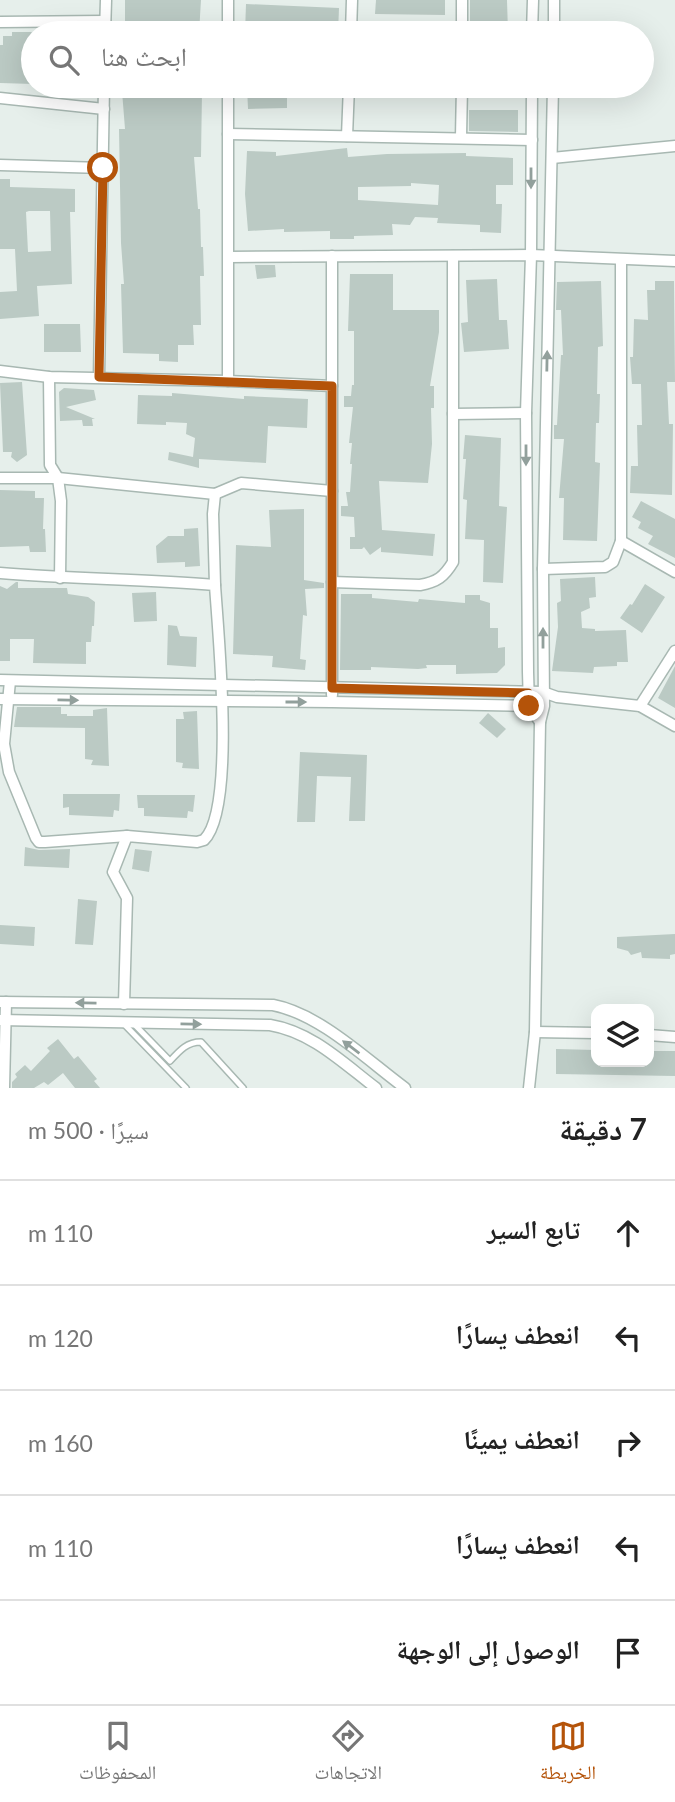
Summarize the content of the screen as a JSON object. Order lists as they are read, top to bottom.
{
  "page": {
    "search": "ابحث هنا",
    "heading": ["7 دقيقة", "سيرًا · 500 m"],
    "list": [
      ["تابع السير", "110 m"],
      ["انعطف يسارًا", "120 m"],
      ["انعطف يمينًا", "160 m"],
      ["انعطف يسارًا", "110 m"],
      "الوصول إلى الوجهة"
    ],
    "nav": ["الخريطة", "الاتجاهات", "المحفوظات"]
  }
}
